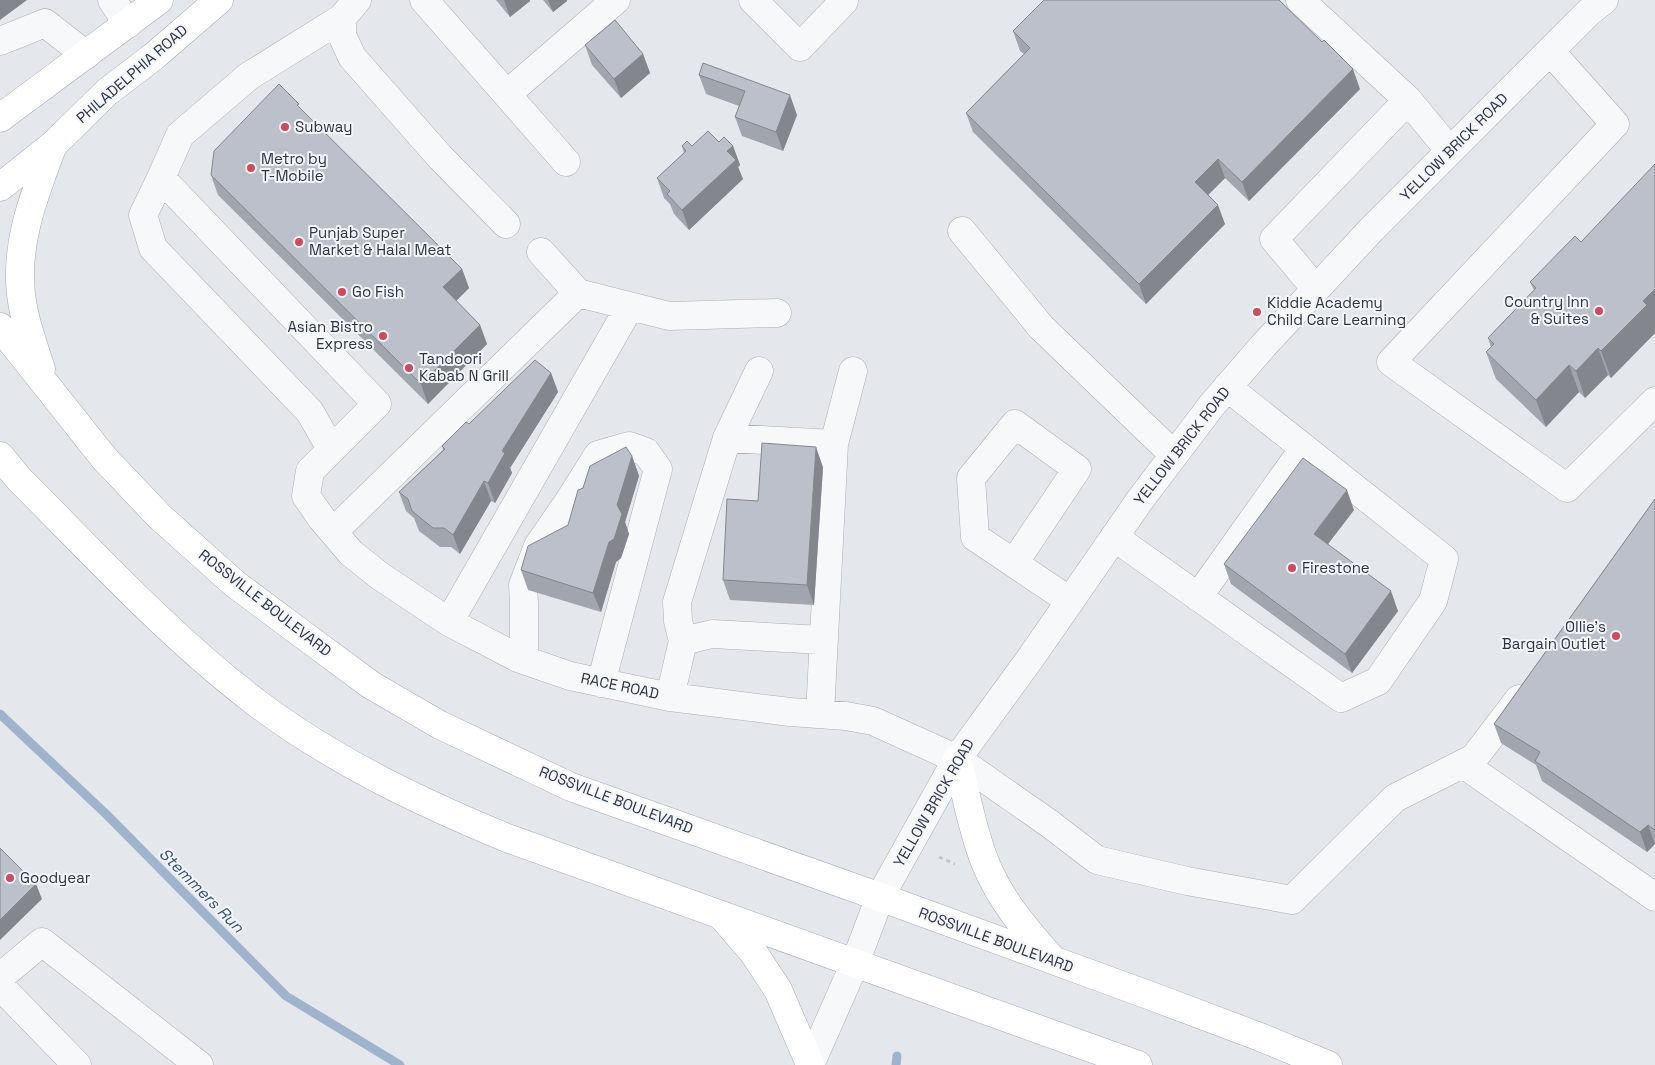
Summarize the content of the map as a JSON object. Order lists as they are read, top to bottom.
{
  "streets": {
    "main road": ["PHILADELPHIA ROAD", "ROSSVILLE BOULEVARD"],
    "street": ["YELLOW BRICK ROAD", "RACE ROAD"]
  },
  "crossings": [
    ["YELLOW BRICK ROAD", "ROSSVILLE BOULEVARD"],
    ["YELLOW BRICK ROAD", "RACE ROAD"]
  ],
  "water": ["Stemmers Run"],
  "places": [
    "Subway",
    "Metro by T-Mobile",
    "Punjab Super Market & Halal Meat",
    "Go Fish",
    "Country Inn & Suites",
    "Kiddie Academy Child Care Learning",
    "Asian Bistro Express",
    "Tandoori Kabab N Grill",
    "Firestone",
    "Ollie's Bargain Outlet",
    "Goodyear"
  ]
}
